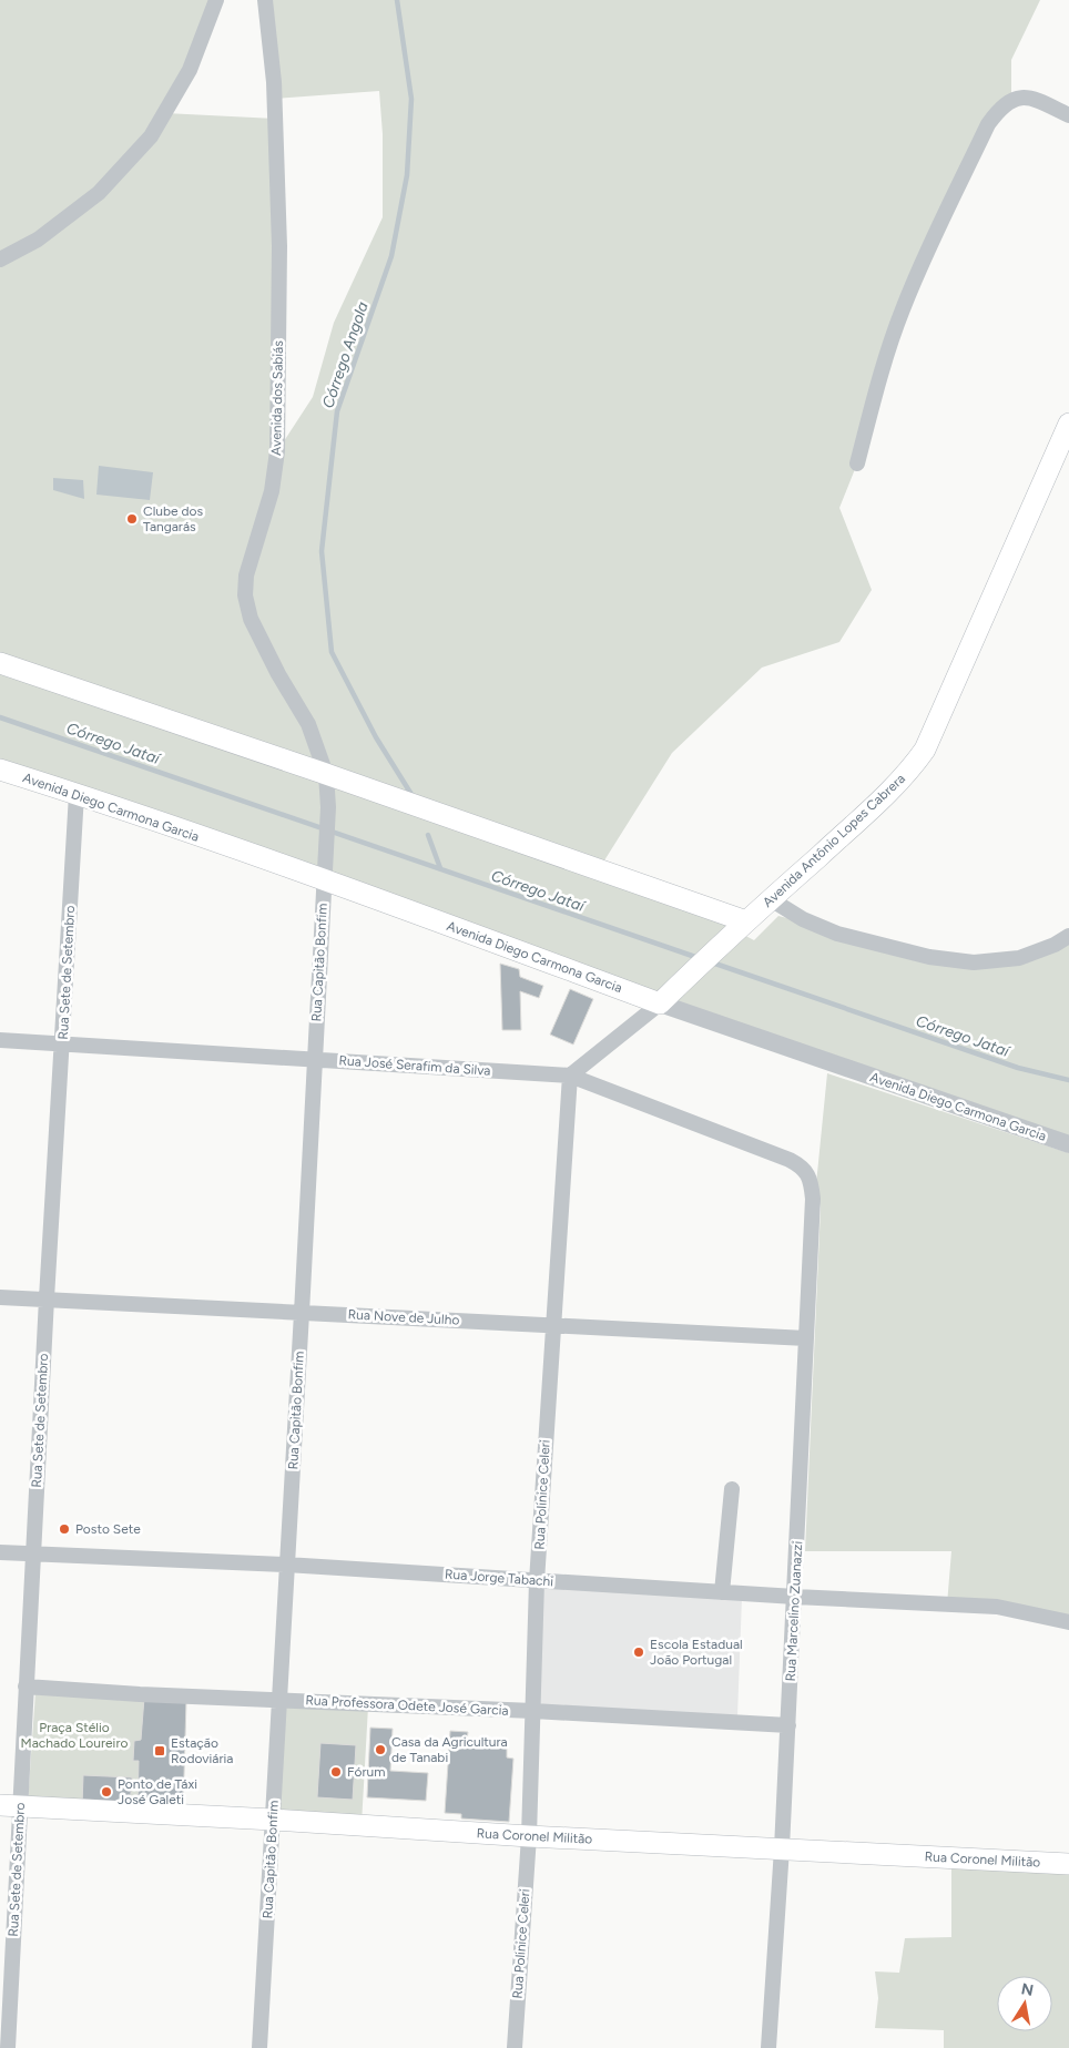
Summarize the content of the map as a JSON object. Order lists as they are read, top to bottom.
{
  "streets": {
    "main road": ["Avenida Diego Carmona Garcia", "Avenida Antônio Lopes Cabrera", "Rua Coronel Militão"],
    "street": [
      "Avenida dos Sabiás",
      "Rua Capitão Bonfim",
      "Rua Sete de Setembro",
      "Rua José Serafim da Silva",
      "Rua Nove de Julho",
      "Rua Polinice Celeri",
      "Rua Jorge Tabachi",
      "Rua Marcelino Zuanazzi",
      "Rua Professora Odete José Garcia"
    ]
  },
  "crossings": [
    ["Avenida dos Sabiás", "Rua Capitão Bonfim"],
    ["Avenida Diego Carmona Garcia", "Avenida Antônio Lopes Cabrera"],
    ["Avenida Diego Carmona Garcia", "Rua Capitão Bonfim"],
    ["Avenida Diego Carmona Garcia", "Rua Sete de Setembro"],
    ["Avenida Antônio Lopes Cabrera", "Rua José Serafim da Silva"],
    ["Avenida Antônio Lopes Cabrera", "Rua Polinice Celeri"],
    ["Rua Capitão Bonfim", "Rua José Serafim da Silva"],
    ["Rua Capitão Bonfim", "Rua Nove de Julho"],
    ["Rua Capitão Bonfim", "Rua Jorge Tabachi"],
    ["Rua Capitão Bonfim", "Rua Professora Odete José Garcia"],
    ["Rua Capitão Bonfim", "Rua Coronel Militão"],
    ["Rua Sete de Setembro", "Rua José Serafim da Silva"],
    ["Rua Sete de Setembro", "Rua Nove de Julho"],
    ["Rua Sete de Setembro", "Rua Jorge Tabachi"],
    ["Rua Sete de Setembro", "Rua Professora Odete José Garcia"],
    ["Rua Sete de Setembro", "Rua Coronel Militão"],
    ["Rua José Serafim da Silva", "Rua Polinice Celeri"],
    ["Rua José Serafim da Silva", "Rua Marcelino Zuanazzi"],
    ["Rua Nove de Julho", "Rua Polinice Celeri"],
    ["Rua Nove de Julho", "Rua Marcelino Zuanazzi"],
    ["Rua Polinice Celeri", "Rua Jorge Tabachi"],
    ["Rua Polinice Celeri", "Rua Professora Odete José Garcia"],
    ["Rua Polinice Celeri", "Rua Coronel Militão"],
    ["Rua Jorge Tabachi", "Rua Marcelino Zuanazzi"],
    ["Rua Marcelino Zuanazzi", "Rua Professora Odete José Garcia"],
    ["Rua Marcelino Zuanazzi", "Rua Coronel Militão"]
  ],
  "water": ["Córrego Angola", "Córrego Jataí"],
  "parks": ["Praça Stélio Machado Loureiro"],
  "places": {
    "other": [
      "Clube dos Tangarás",
      "Posto Sete",
      "Escola Estadual João Portugal",
      "Casa da Agricultura de Tanabi",
      "Fórum",
      "Ponto de Táxi José Galeti"
    ],
    "transit": ["Estação Rodoviária"]
  },
  "north": "top"
}
